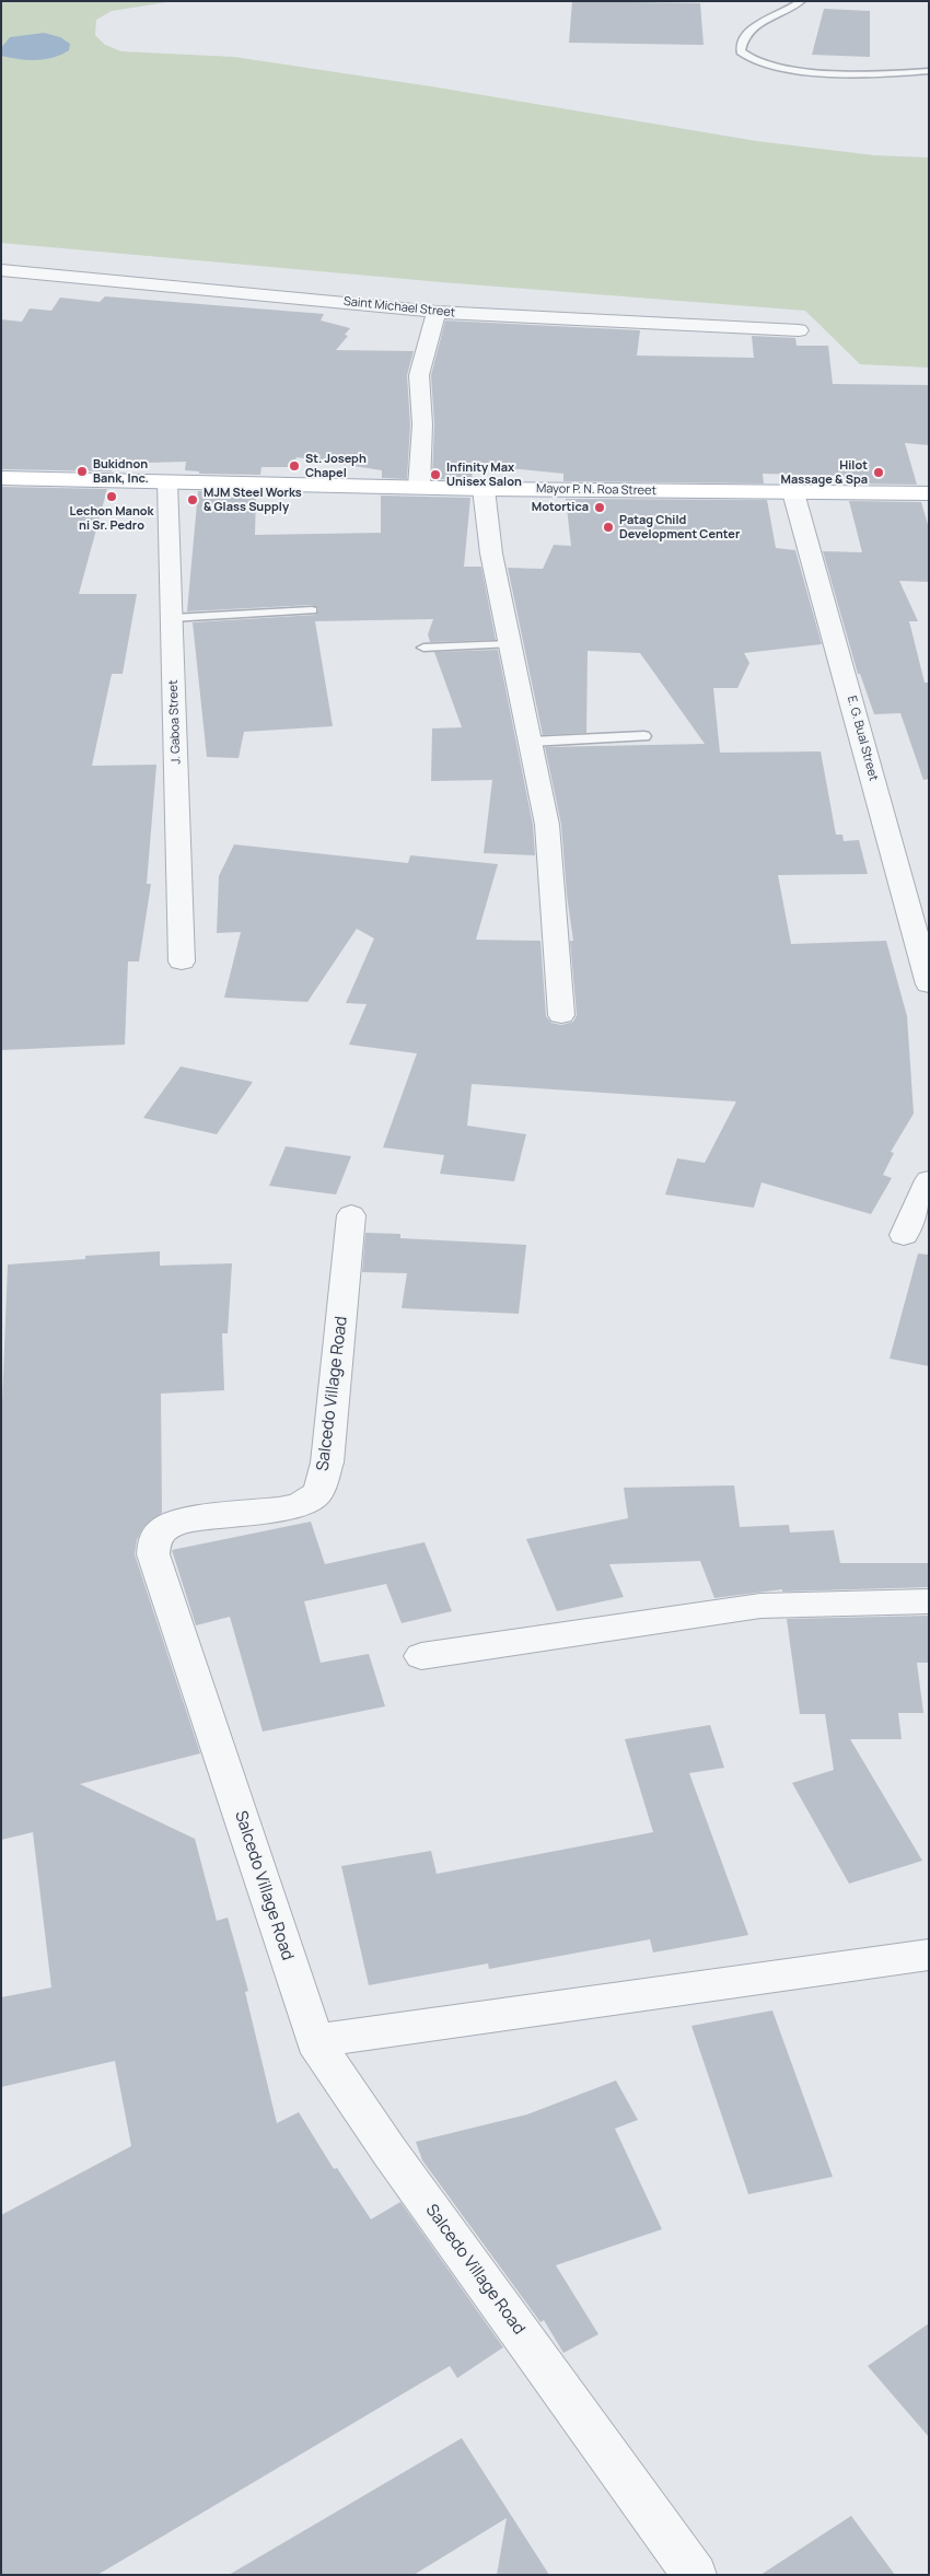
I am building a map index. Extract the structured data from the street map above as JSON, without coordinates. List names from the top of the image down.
{
  "streets": {
    "main road": ["Mayor P. N. Roa Street"],
    "street": [
      "Saint Michael Street",
      "J. Gaboa Street",
      "E. G. Bual Street",
      "Salcedo Village Road"
    ]
  },
  "crossings": [
    ["Mayor P. N. Roa Street", "J. Gaboa Street"],
    ["Mayor P. N. Roa Street", "E. G. Bual Street"]
  ],
  "places": [
    "St. Joseph Chapel",
    "Bukidnon Bank, Inc.",
    "Hilot Massage & Spa",
    "Infinity Max Unisex Salon",
    "Lechon Manok ni Sr. Pedro",
    "MJM Steel Works & Glass Supply",
    "Motortica",
    "Patag Child Development Center"
  ]
}
